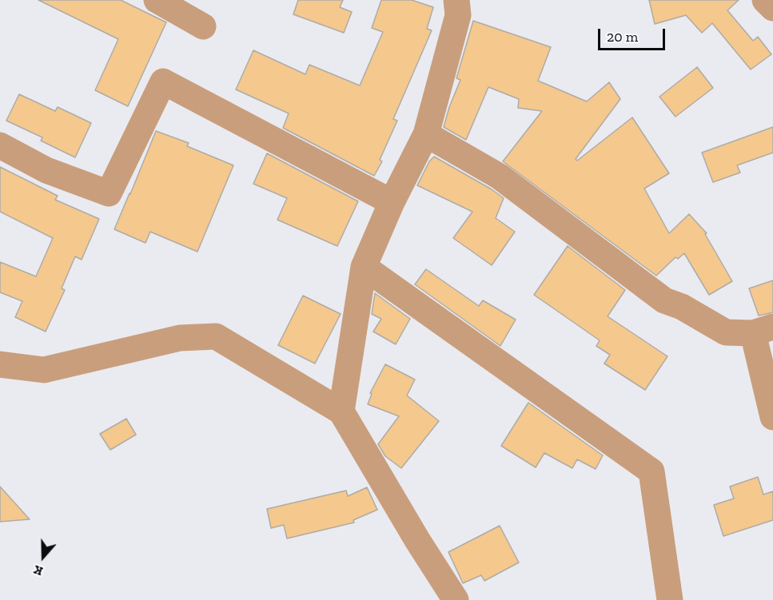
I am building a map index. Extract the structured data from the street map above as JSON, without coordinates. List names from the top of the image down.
{
  "scale_bar": "20 m",
  "north": "bottom"
}
